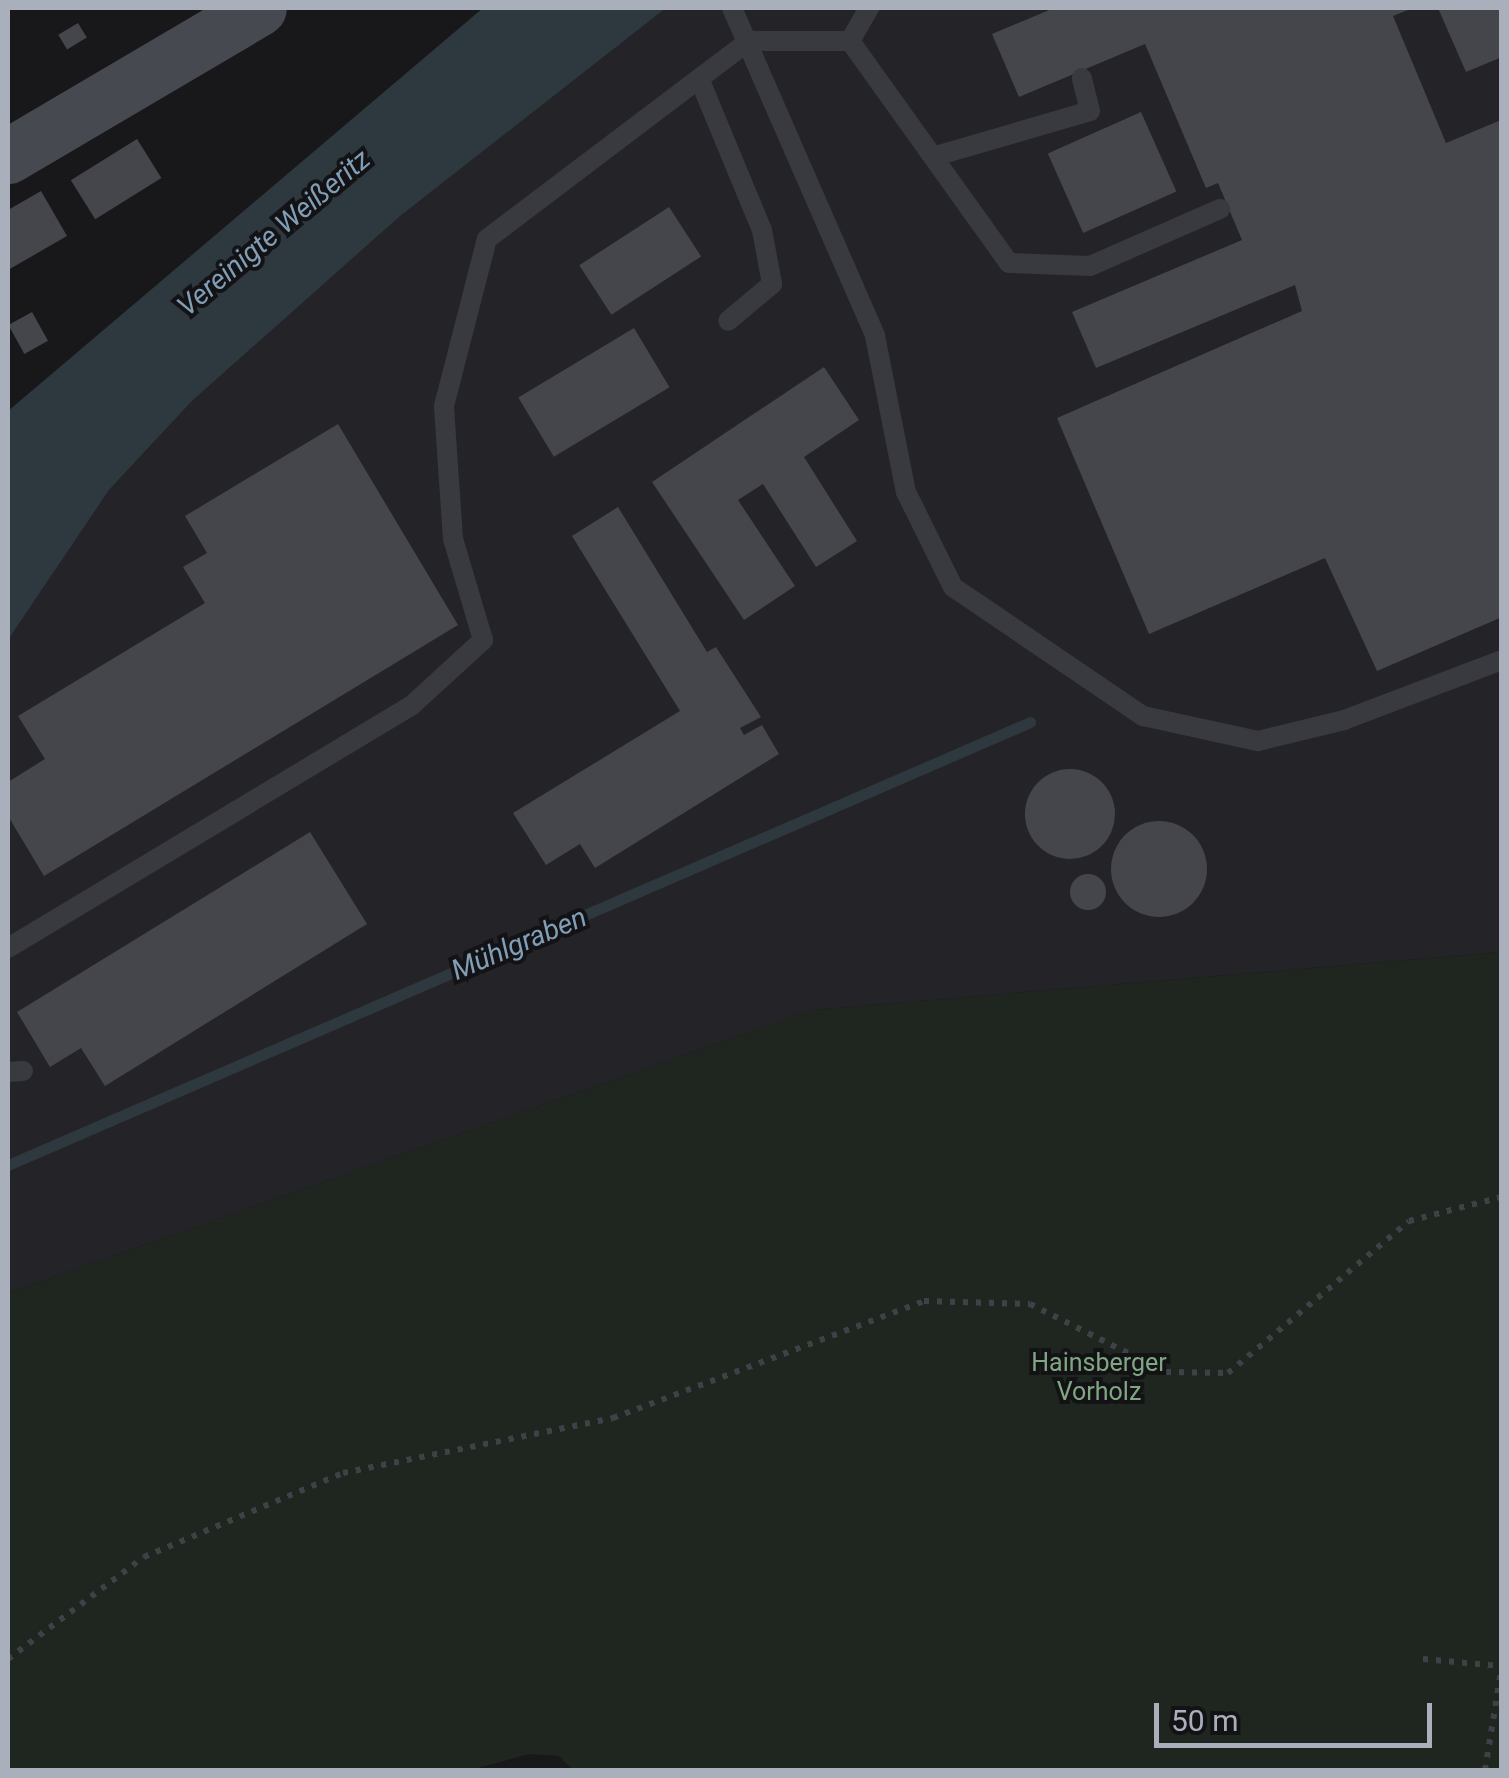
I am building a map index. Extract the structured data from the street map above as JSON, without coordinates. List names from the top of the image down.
{
  "water": ["Vereinigte Weißeritz", "Mühlgraben"],
  "parks": ["Hainsberger Vorholz"],
  "scale_bar": "50 m"
}
